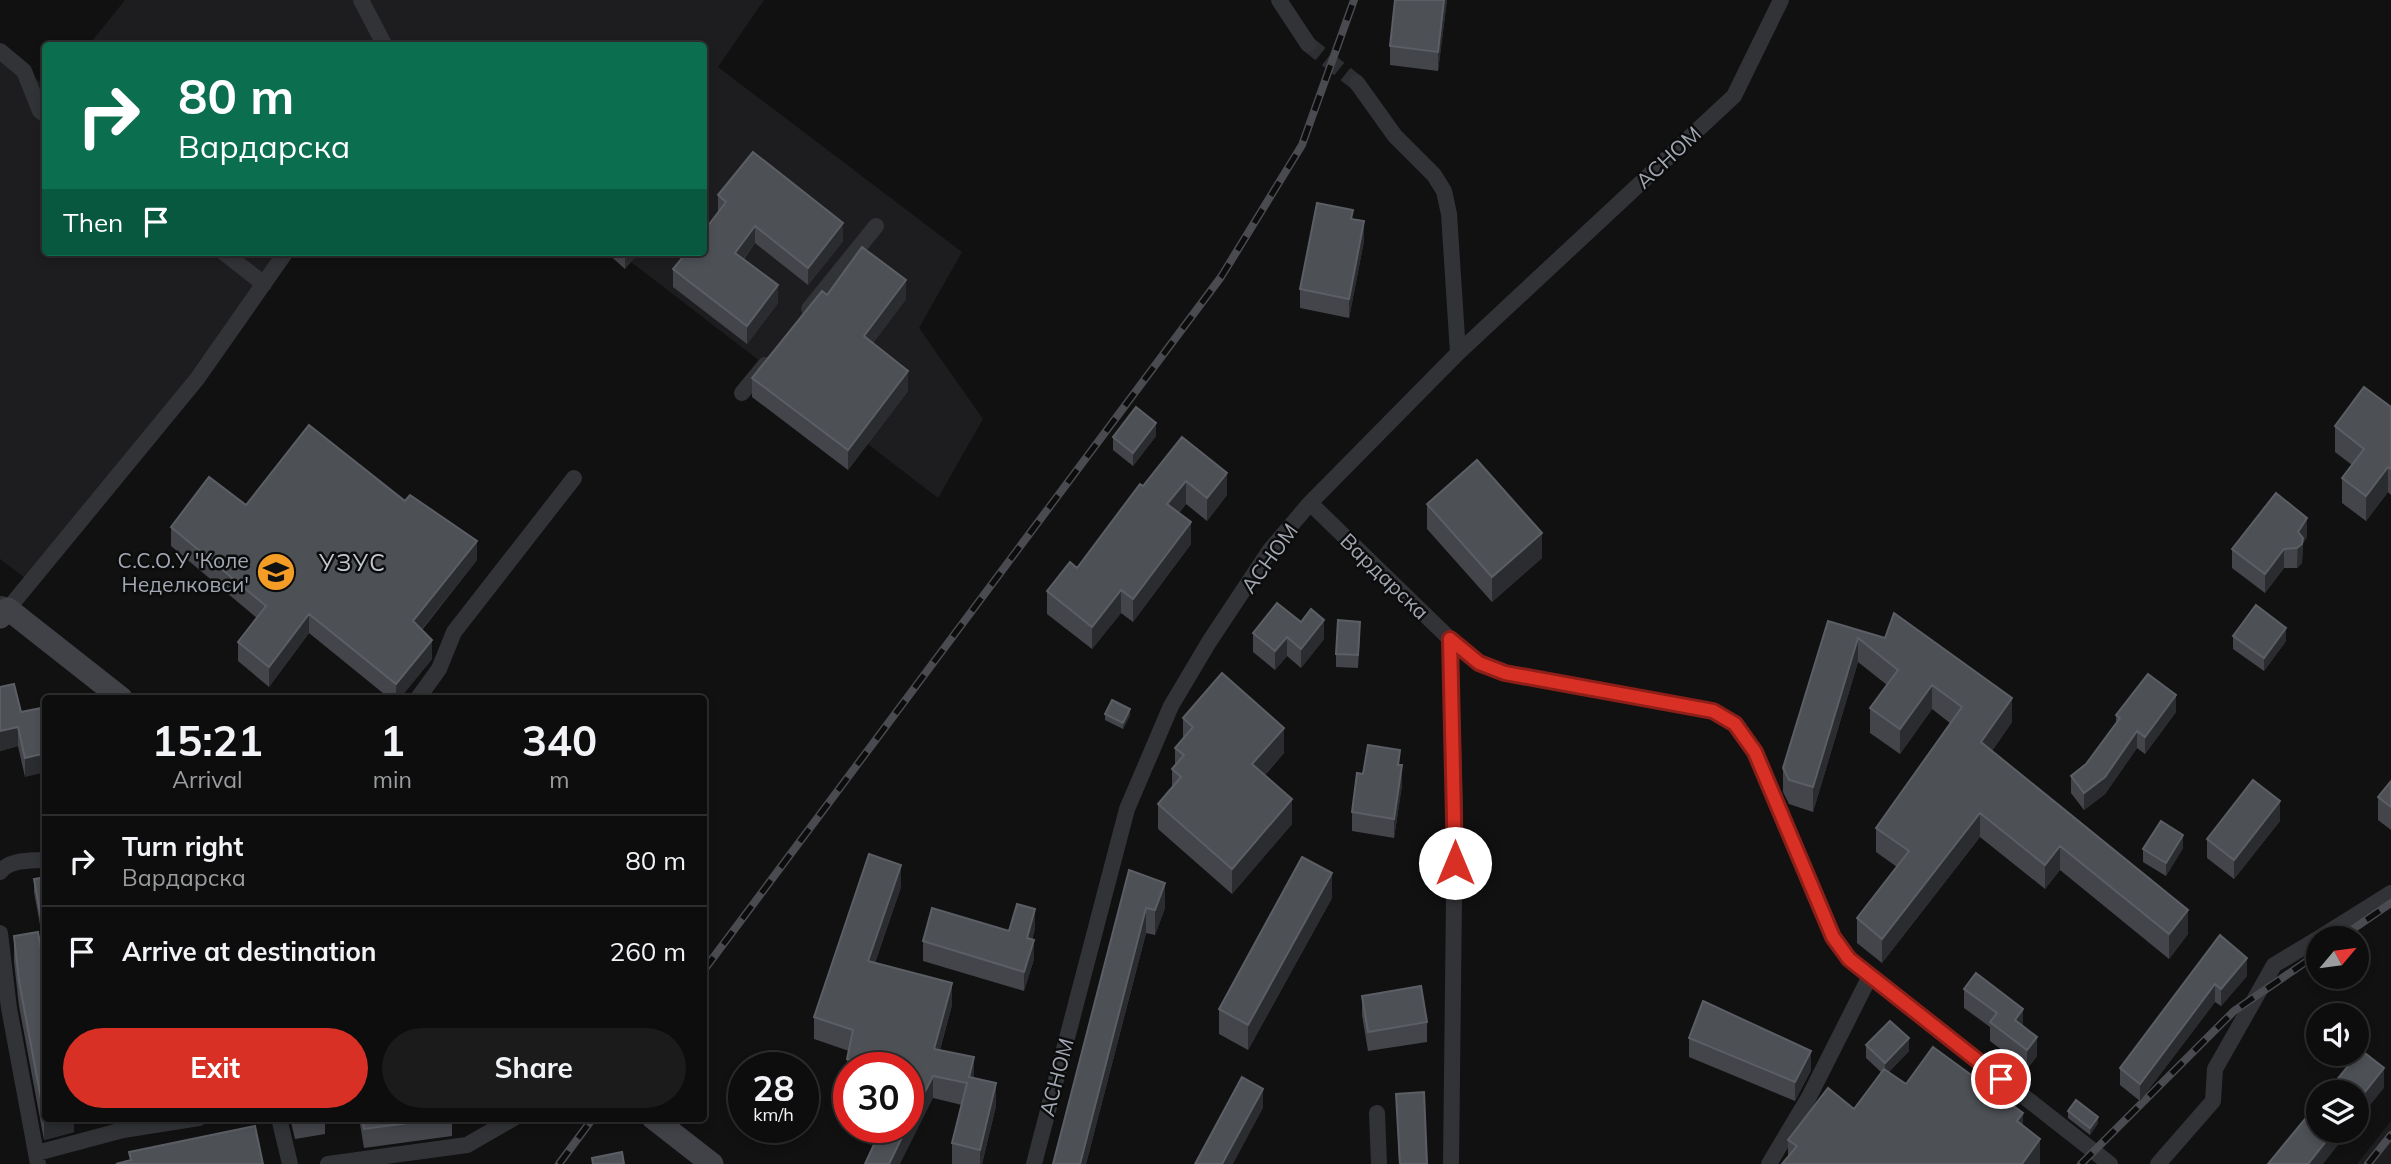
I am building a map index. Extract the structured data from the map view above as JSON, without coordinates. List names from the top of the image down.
{
  "streets": {
    "street": ["АСНОМ", "Вардарска"]
  },
  "crossings": [
    ["АСНОМ", "Вардарска"]
  ],
  "districts": ["УЗУС"],
  "places": {
    "school or university": ["С.С.О.У 'Коле Неделковси'"]
  },
  "north": "top right",
  "page": {
    "turn": ["80 m", "Вардарска"],
    "then": "Then",
    "eta": [
      "15:21",
      "Arrival",
      "1",
      "min",
      "340",
      "m"
    ],
    "list": [
      {
        "name": "Turn right",
        "note": "Вардарска",
        "value": "80 m"
      },
      {
        "name": "Arrive at destination",
        "value": "260 m"
      }
    ],
    "buttons": ["Exit", "Share"],
    "speed": "28 km/h",
    "limit": "30"
  }
}
